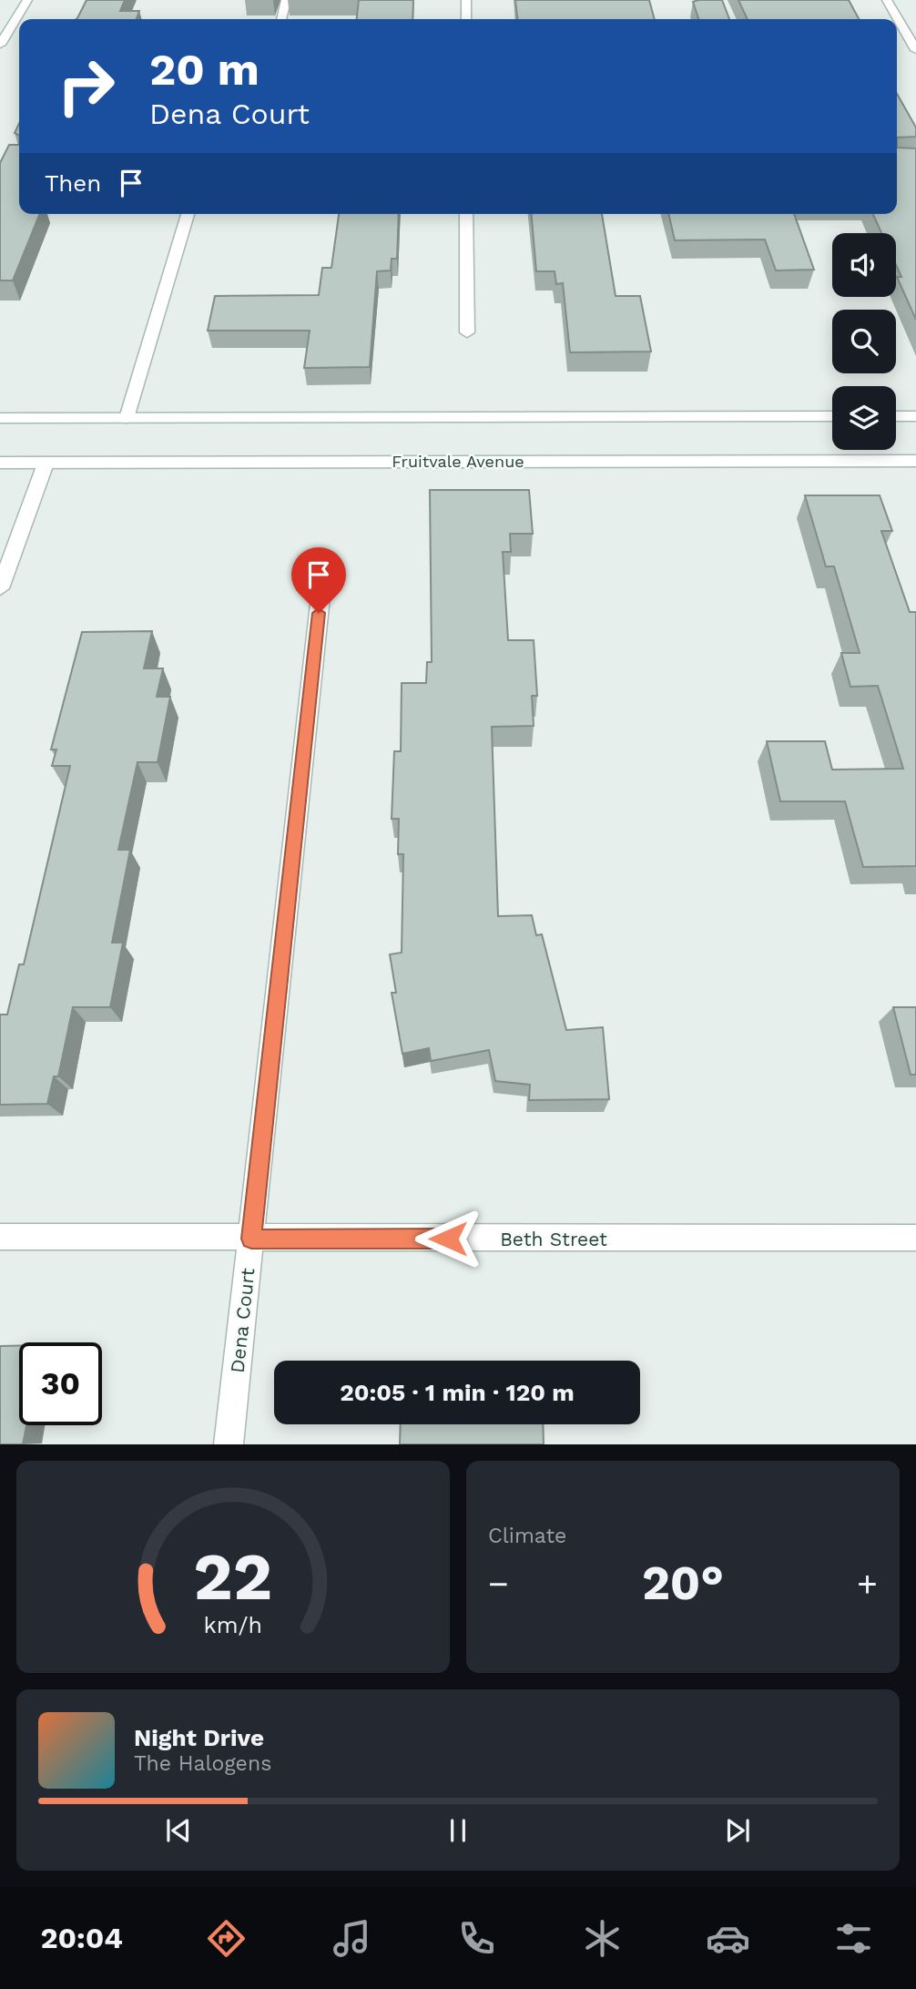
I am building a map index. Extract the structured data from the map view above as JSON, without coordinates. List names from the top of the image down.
{
  "streets": {
    "main road": ["Fruitvale Avenue", "Beth Street", "Dena Court"]
  },
  "crossings": [
    ["Beth Street", "Dena Court"]
  ],
  "page": {
    "turn": ["20 m", "Dena Court"],
    "then": "Then",
    "limit": "30",
    "trip": "20:05 · 1 min · 120 m",
    "tile": "Climate",
    "heat": ["−", "20°", "+"],
    "song": ["Night Drive", "The Halogens"],
    "tabs": "20:04",
    "gauge": ["22", "km/h"]
  }
}
